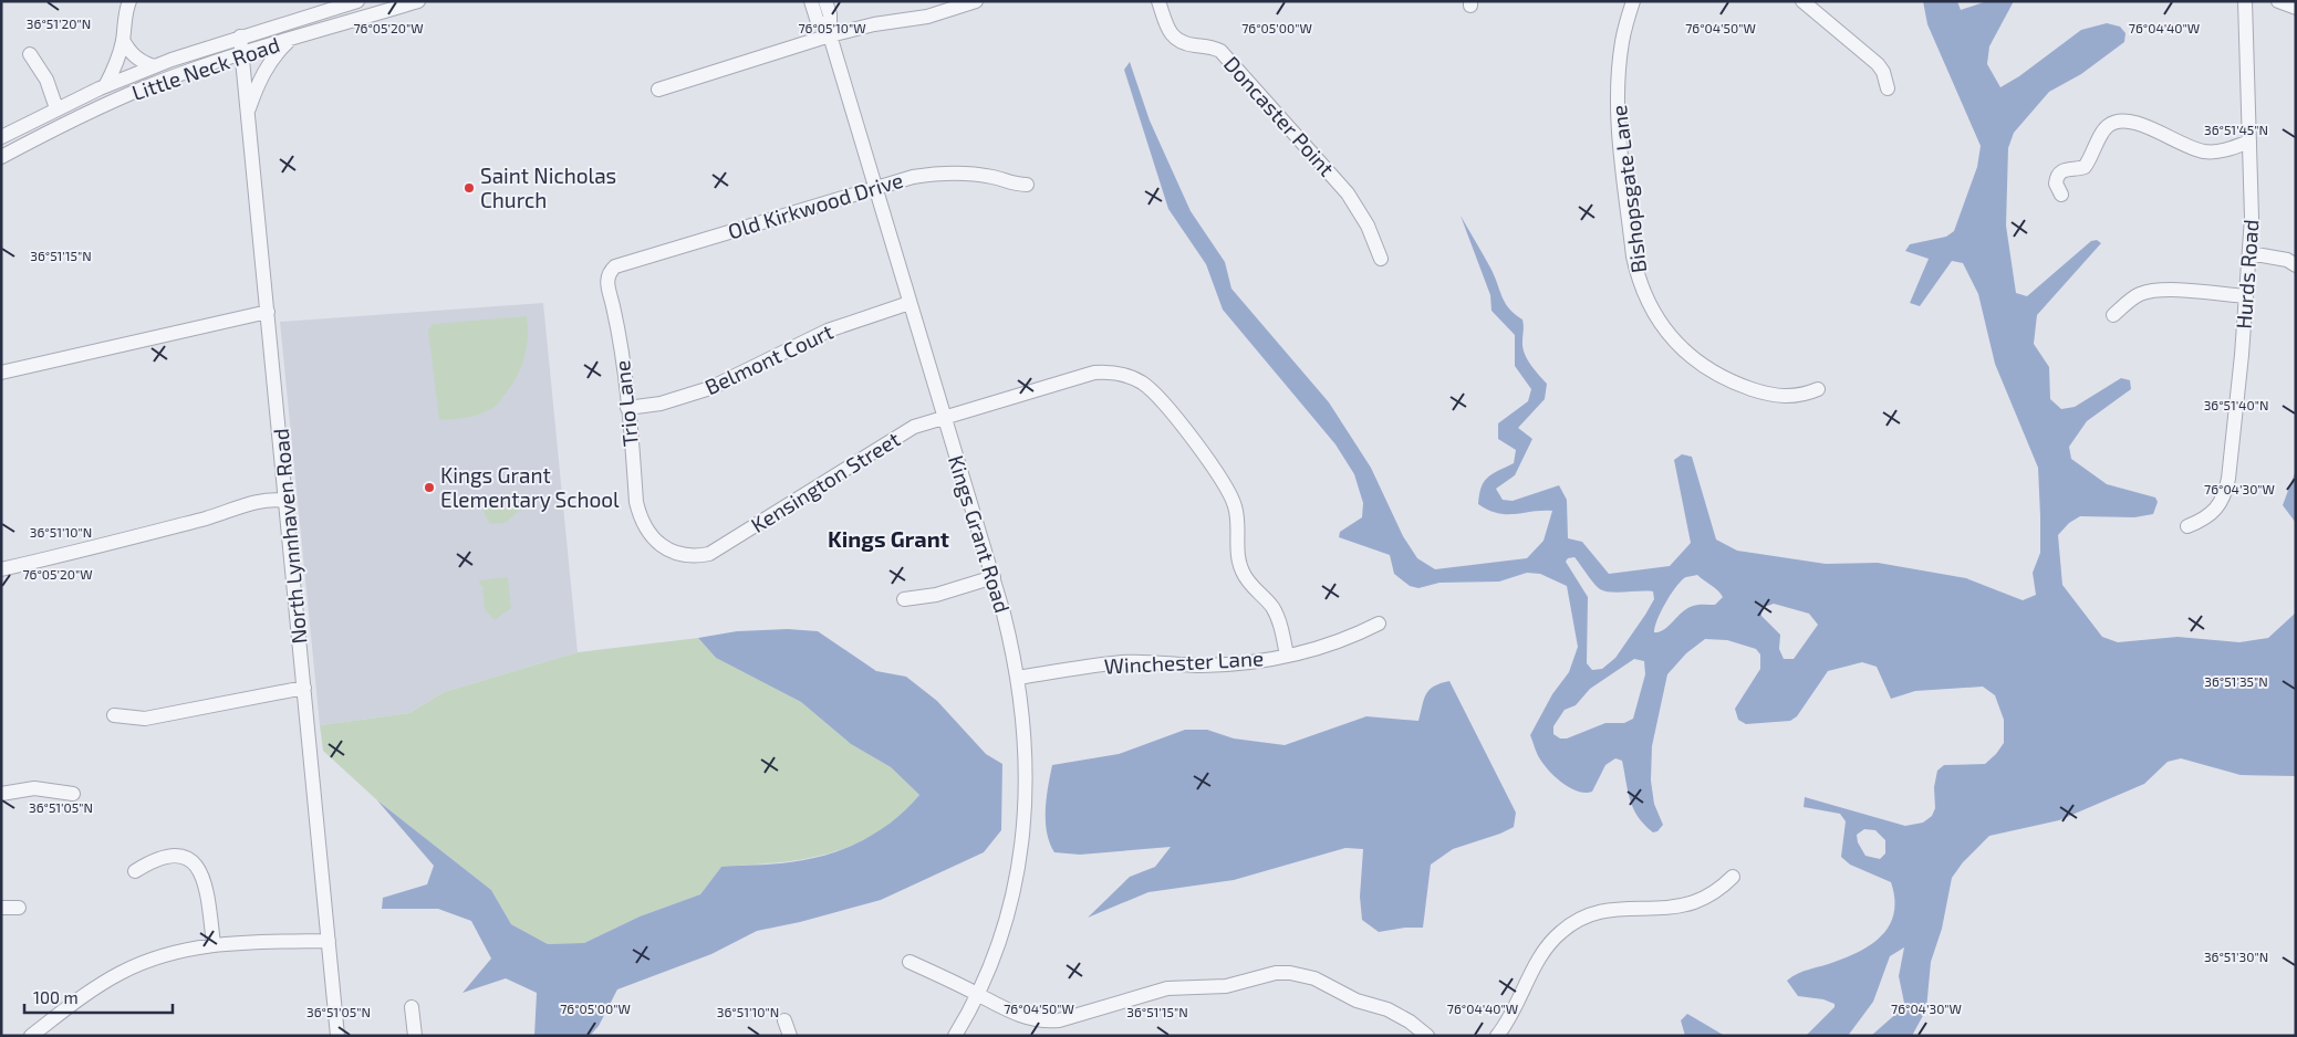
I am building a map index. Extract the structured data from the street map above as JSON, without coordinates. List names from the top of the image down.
{
  "streets": {
    "street": [
      "Little Neck Road",
      "Doncaster Point",
      "Bishopsgate Lane",
      "Old Kirkwood Drive",
      "Hurds Road",
      "Belmont Court",
      "Trio Lane",
      "Kensington Street",
      "Kings Grant Road",
      "North Lynnhaven Road",
      "Winchester Lane"
    ]
  },
  "crossings": [
    ["Little Neck Road", "North Lynnhaven Road"],
    ["Old Kirkwood Drive", "Trio Lane"],
    ["Old Kirkwood Drive", "Kings Grant Road"],
    ["Belmont Court", "Trio Lane"],
    ["Belmont Court", "Kings Grant Road"],
    ["Trio Lane", "Kensington Street"],
    ["Kensington Street", "Kings Grant Road"],
    ["Kensington Street", "Winchester Lane"],
    ["Kings Grant Road", "Winchester Lane"]
  ],
  "districts": ["Kings Grant"],
  "places": ["Saint Nicholas Church", "Kings Grant Elementary School"],
  "scale_bar": "100 m",
  "coordinates": [
    "36°51'20\"N",
    "76°05'20\"W",
    "76°05'10\"W",
    "76°05'00\"W",
    "76°04'50\"W",
    "76°04'40\"W",
    "36°51'45\"N",
    "36°51'15\"N",
    "36°51'40\"N",
    "76°04'30\"W",
    "36°51'10\"N",
    "36°51'35\"N",
    "36°51'05\"N",
    "36°51'30\"N"
  ]
}
